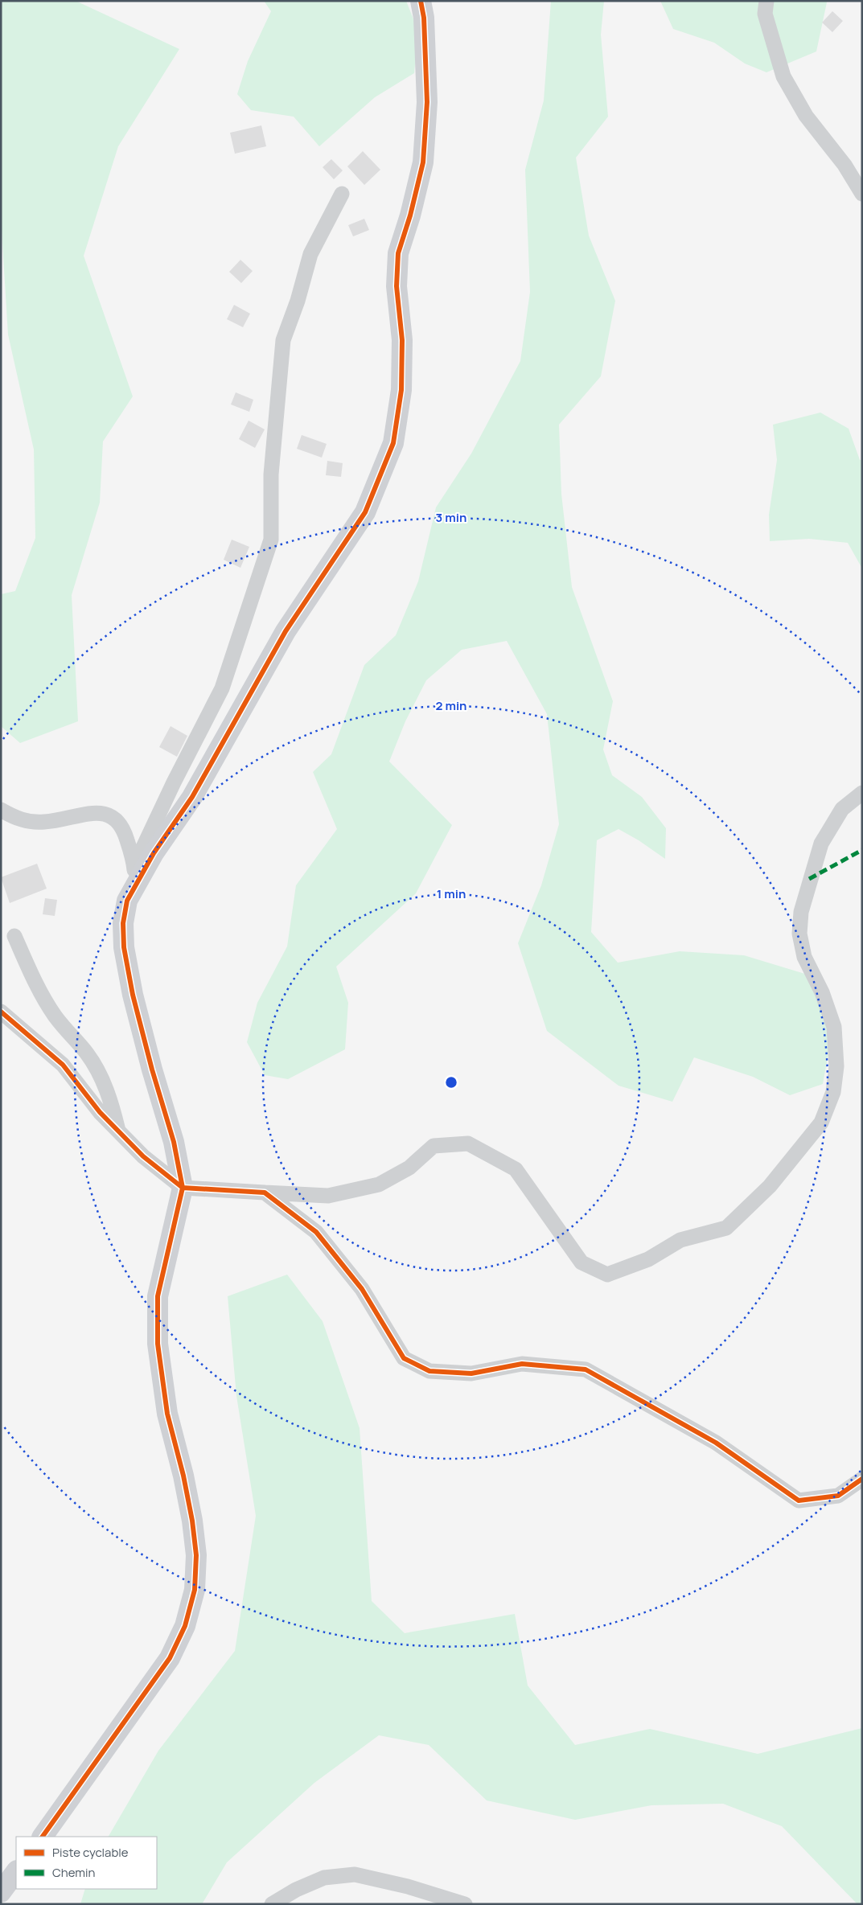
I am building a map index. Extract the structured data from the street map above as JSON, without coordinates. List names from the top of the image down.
{
  "legend": ["Piste cyclable", "Chemin"],
  "rings": ["3 min", "2 min", "1 min"]
}
